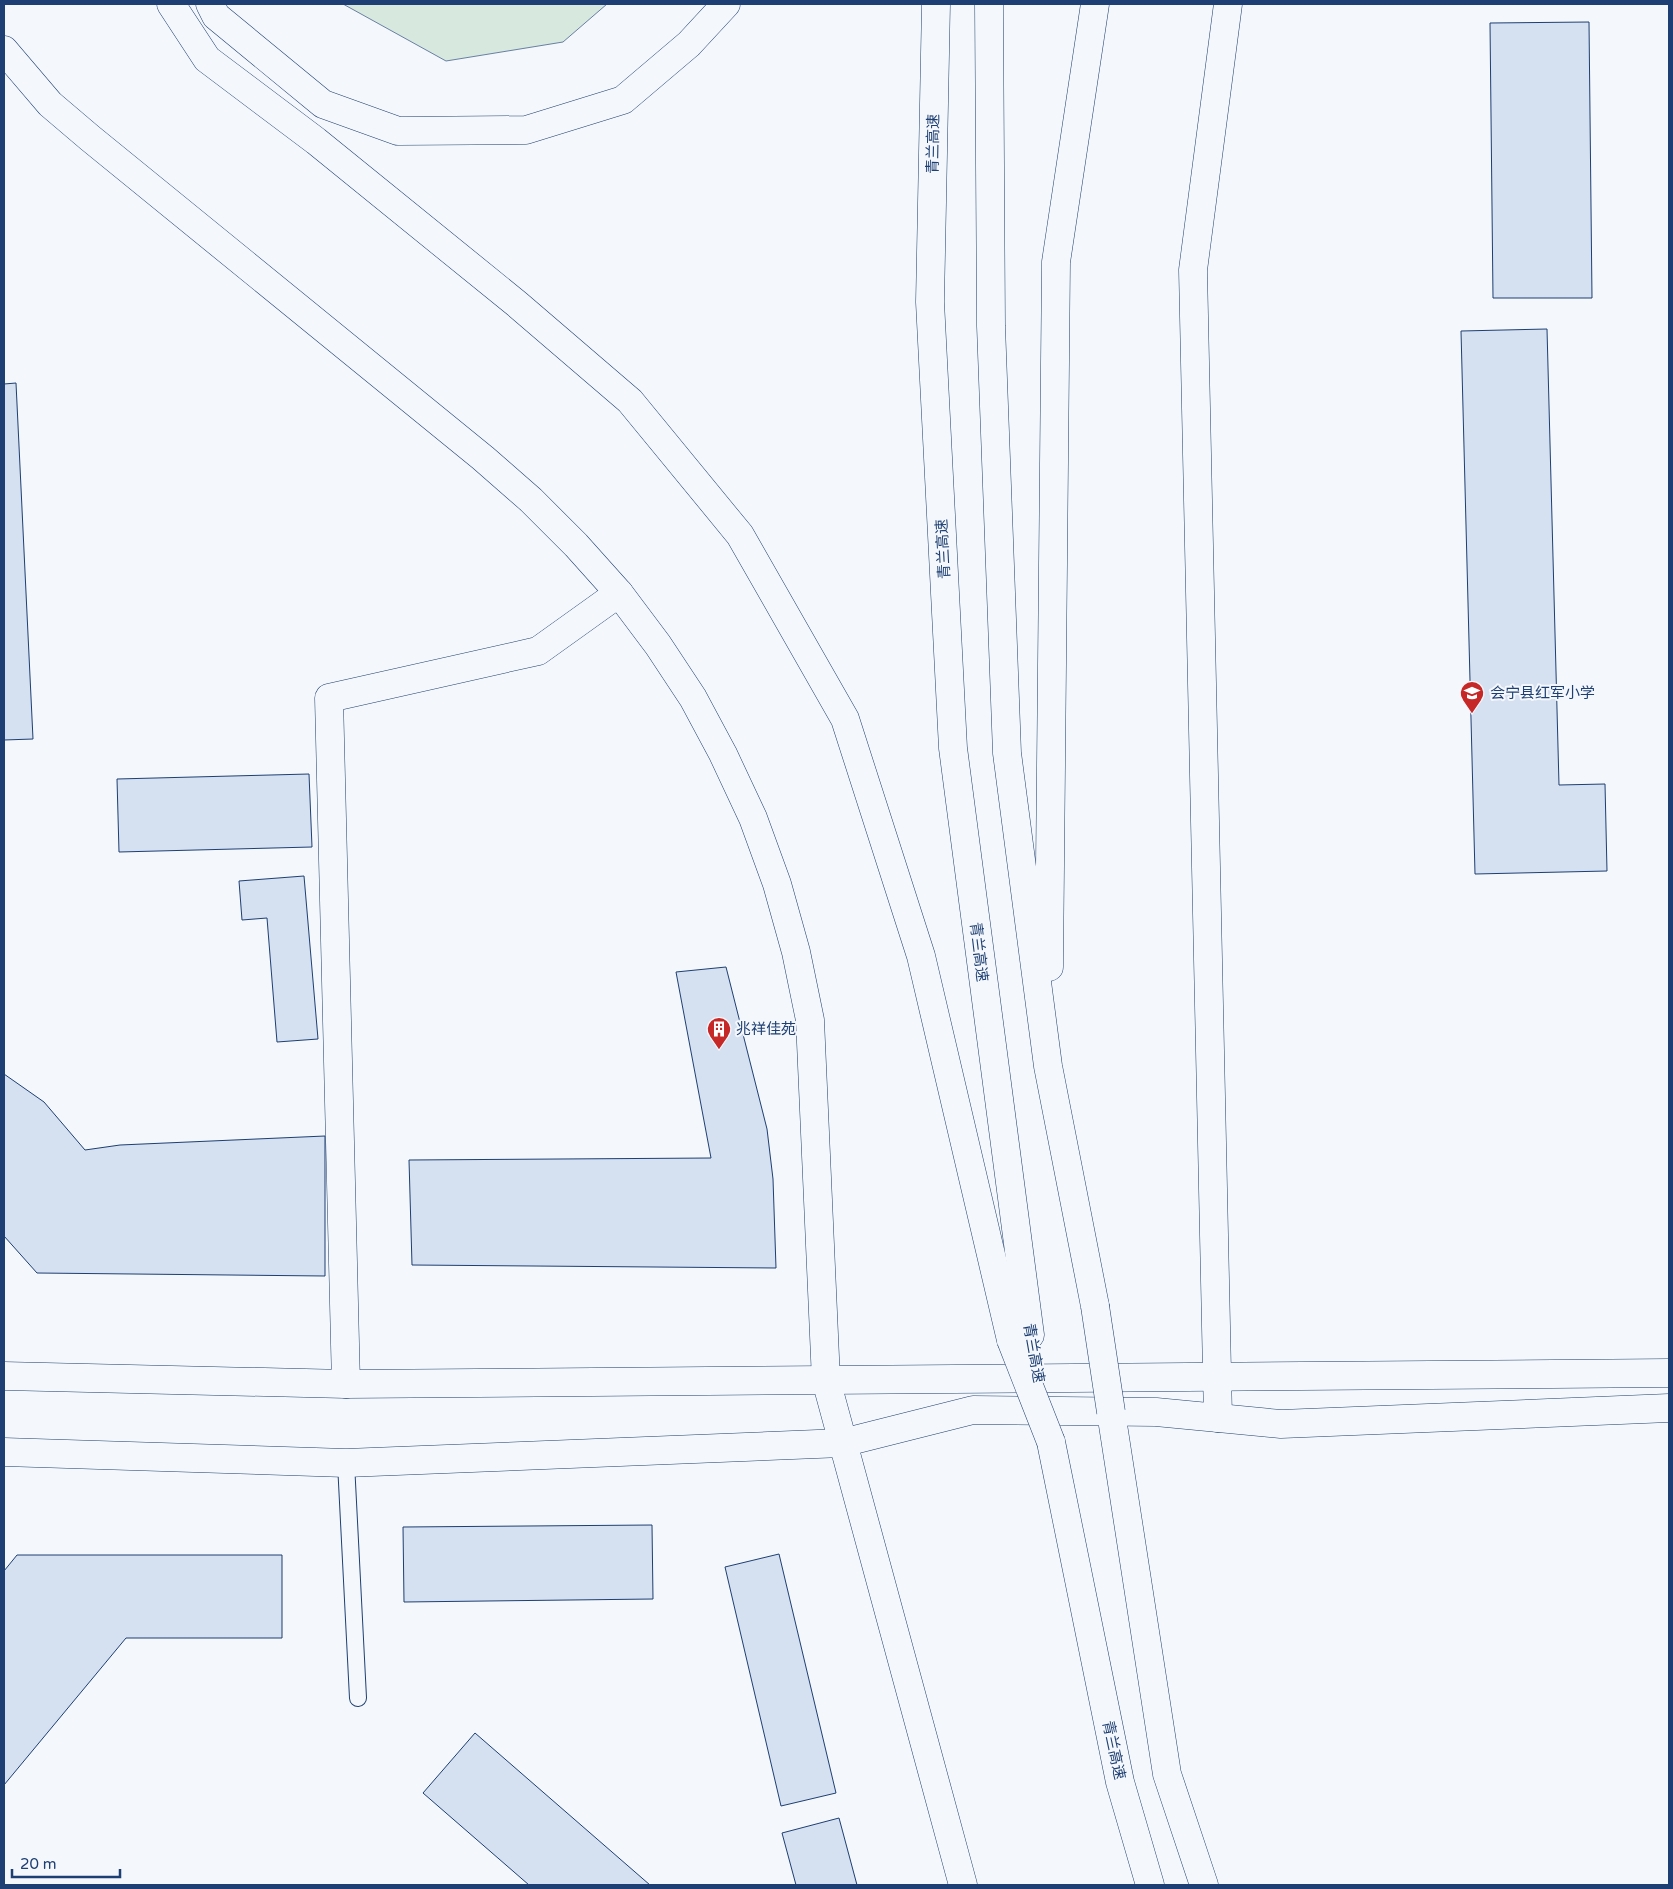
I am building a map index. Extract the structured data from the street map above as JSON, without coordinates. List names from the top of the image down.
{
  "streets": {
    "main road": ["青兰高速"]
  },
  "places": {
    "school or university": ["会宁县红军小学"],
    "building": ["兆祥佳苑"]
  },
  "scale_bar": "20 m"
}
